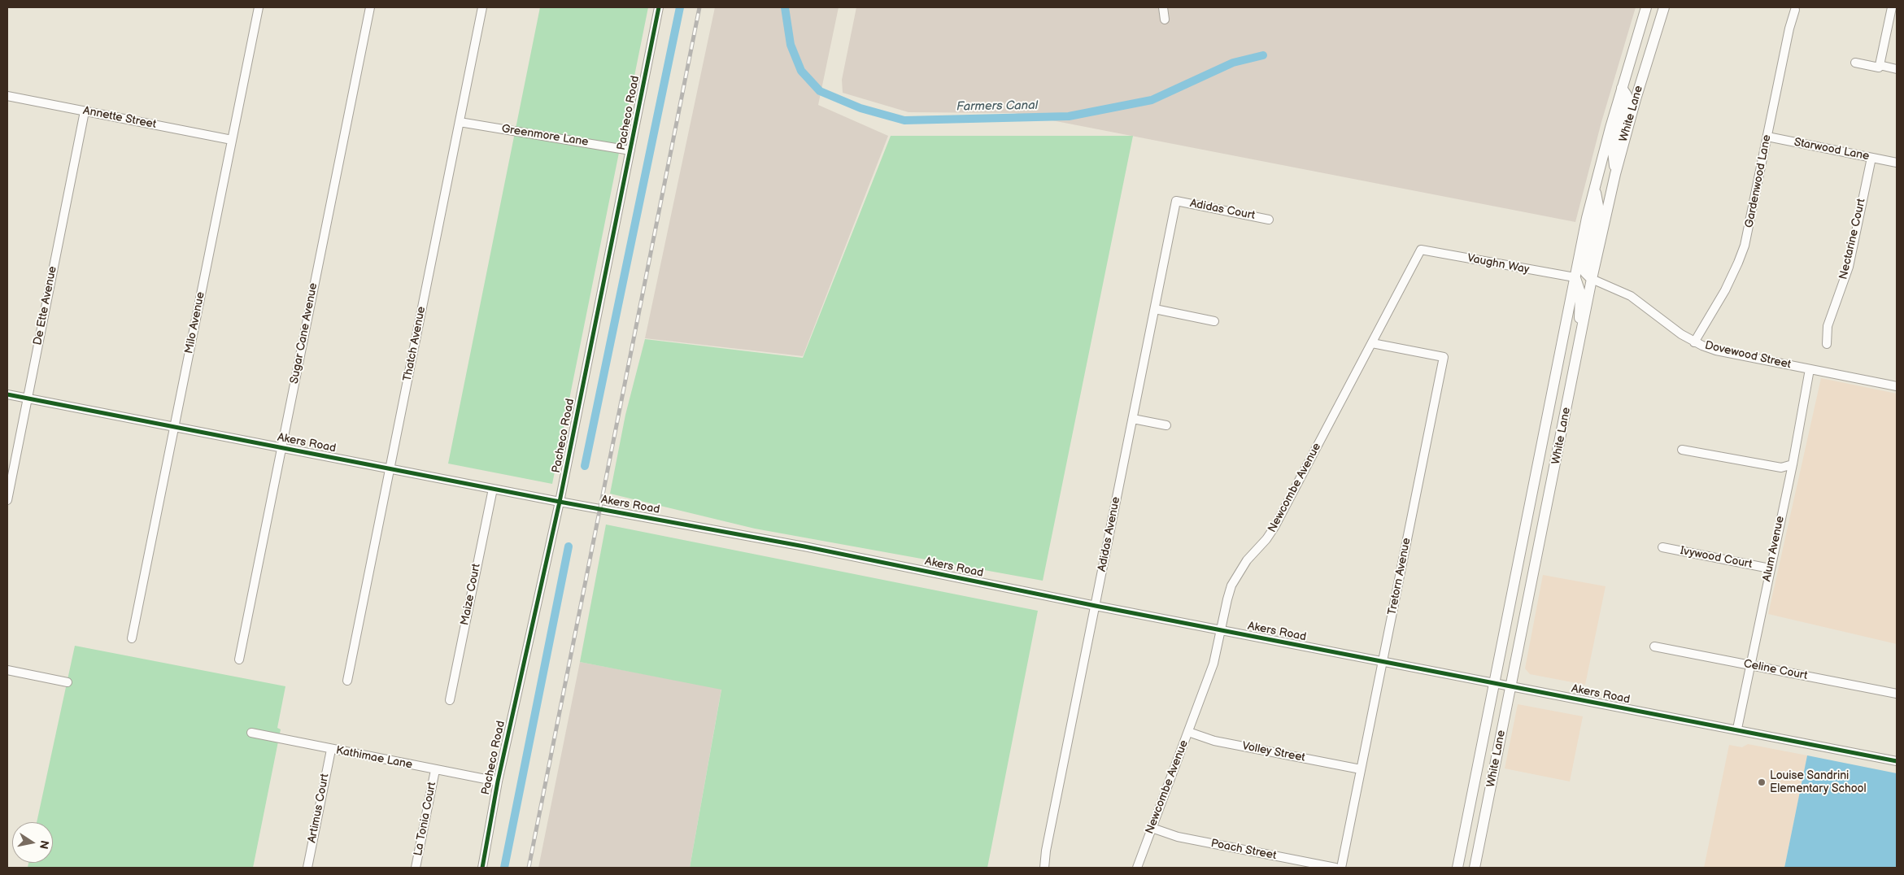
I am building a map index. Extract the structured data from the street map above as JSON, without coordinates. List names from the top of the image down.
{
  "streets": {
    "main road": ["White Lane"],
    "street": [
      "Pacheco Road",
      "Annette Street",
      "Greenmore Lane",
      "Starwood Lane",
      "Gardenwood Lane",
      "Adidas Court",
      "Nectarine Court",
      "Vaughn Way",
      "De Ette Avenue",
      "Milo Avenue",
      "Sugar Cane Avenue",
      "Thatch Avenue",
      "Dovewood Street",
      "Akers Road",
      "Newcombe Avenue",
      "Adidas Avenue",
      "Alum Avenue",
      "Ivywood Court",
      "Tretorn Avenue",
      "Maize Court",
      "Celine Court",
      "Volley Street",
      "Kathimae Lane",
      "Artimus Court",
      "La Tonia Court",
      "Poach Street"
    ]
  },
  "crossings": [
    ["Pacheco Road", "Greenmore Lane"],
    ["Pacheco Road", "Akers Road"],
    ["Pacheco Road", "Kathimae Lane"],
    ["White Lane", "Vaughn Way"],
    ["White Lane", "Dovewood Street"],
    ["White Lane", "Akers Road"],
    ["Annette Street", "De Ette Avenue"],
    ["Annette Street", "Milo Avenue"],
    ["Greenmore Lane", "Thatch Avenue"],
    ["Starwood Lane", "Gardenwood Lane"],
    ["Starwood Lane", "Nectarine Court"],
    ["Gardenwood Lane", "Dovewood Street"],
    ["Adidas Court", "Adidas Avenue"],
    ["Vaughn Way", "Newcombe Avenue"],
    ["De Ette Avenue", "Akers Road"],
    ["Milo Avenue", "Akers Road"],
    ["Sugar Cane Avenue", "Akers Road"],
    ["Thatch Avenue", "Akers Road"],
    ["Dovewood Street", "Alum Avenue"],
    ["Akers Road", "Newcombe Avenue"],
    ["Akers Road", "Adidas Avenue"],
    ["Akers Road", "Alum Avenue"],
    ["Akers Road", "Tretorn Avenue"],
    ["Akers Road", "Maize Court"],
    ["Newcombe Avenue", "Tretorn Avenue"],
    ["Newcombe Avenue", "Volley Street"],
    ["Newcombe Avenue", "Poach Street"],
    ["Alum Avenue", "Ivywood Court"],
    ["Alum Avenue", "Celine Court"],
    ["Tretorn Avenue", "Volley Street"],
    ["Kathimae Lane", "Artimus Court"],
    ["Kathimae Lane", "La Tonia Court"]
  ],
  "water": ["Farmers Canal"],
  "places": ["Louise Sandrini Elementary School"],
  "north": "right"
}
